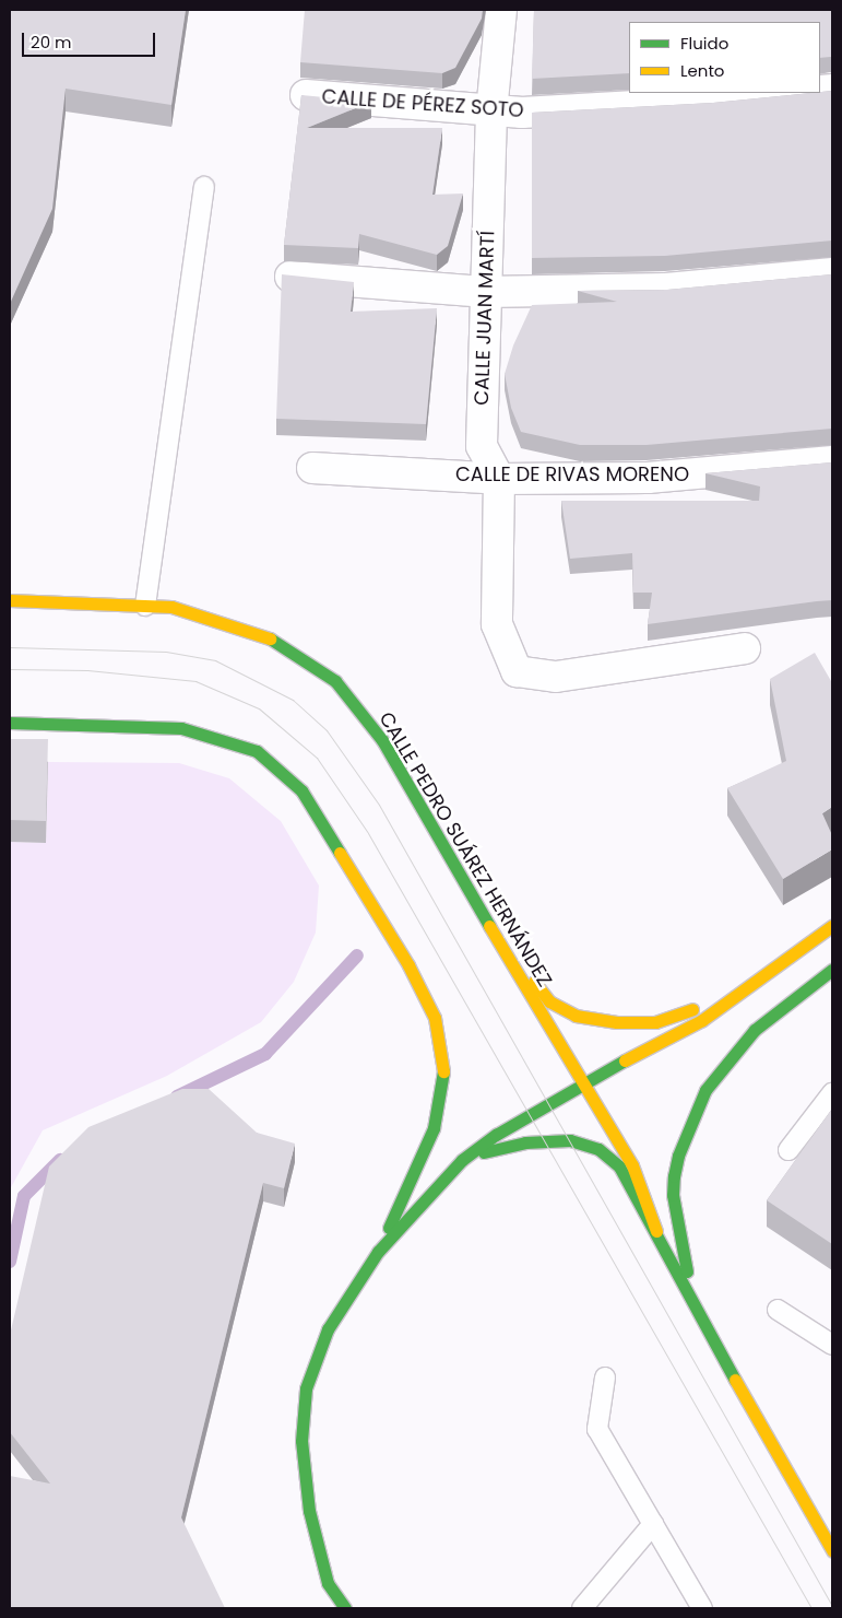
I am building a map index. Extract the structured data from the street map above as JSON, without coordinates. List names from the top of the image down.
{
  "streets": {
    "main road": ["CALLE PEDRO SUÁREZ HERNÁNDEZ"],
    "street": ["CALLE DE PÉREZ SOTO", "CALLE JUAN MARTÍ", "CALLE DE RIVAS MORENO"]
  },
  "crossings": [
    ["CALLE DE PÉREZ SOTO", "CALLE JUAN MARTÍ"],
    ["CALLE JUAN MARTÍ", "CALLE DE RIVAS MORENO"]
  ],
  "legend": ["Fluido", "Lento"],
  "scale_bar": "20 m"
}
